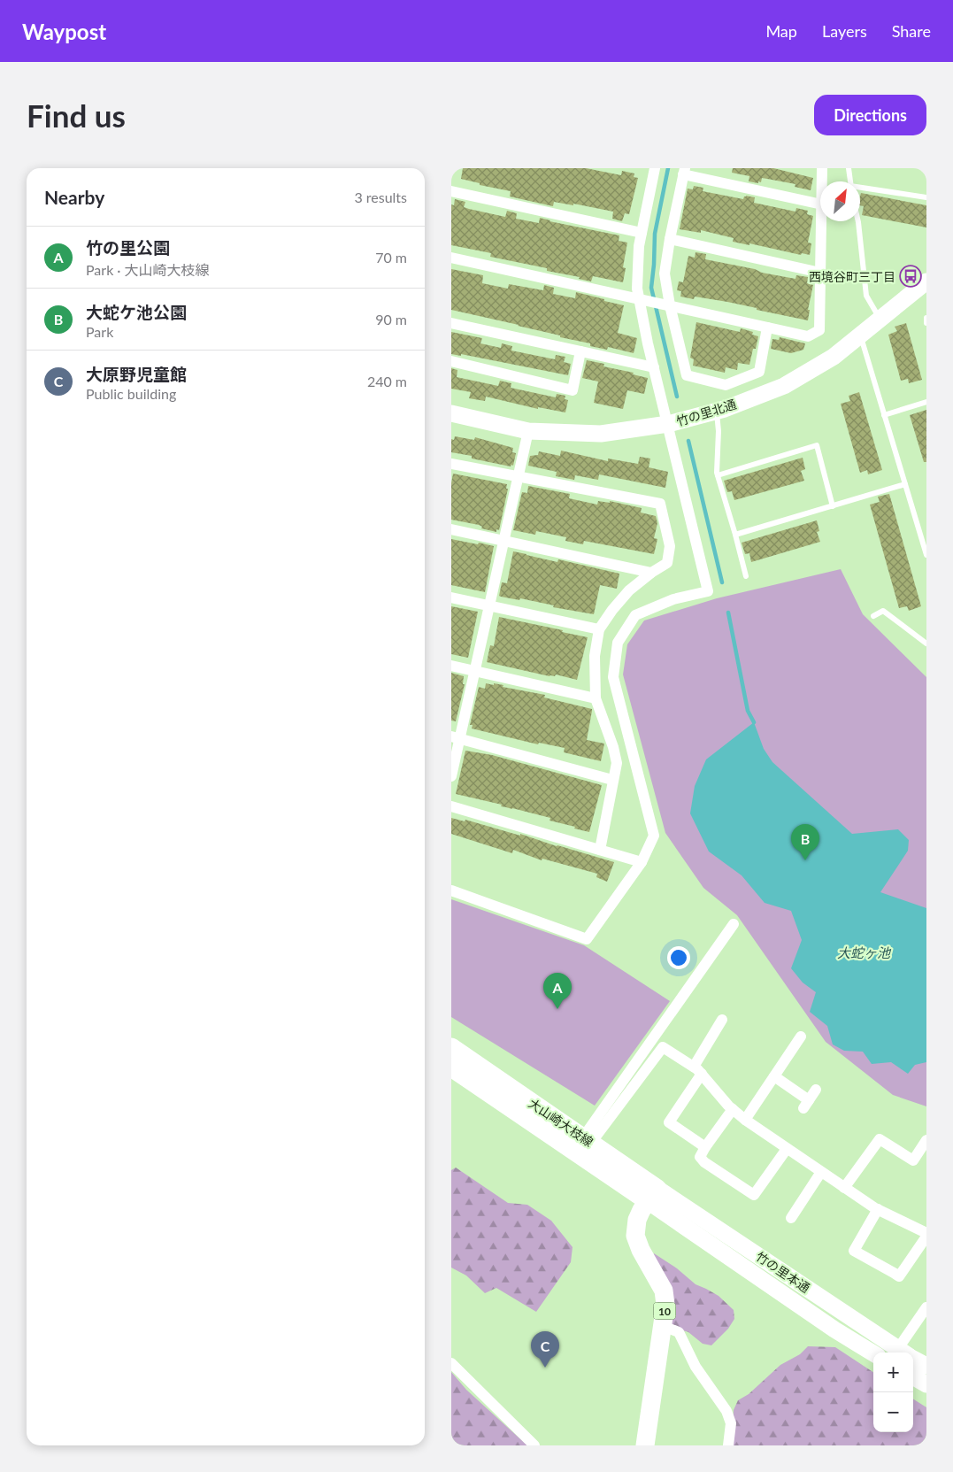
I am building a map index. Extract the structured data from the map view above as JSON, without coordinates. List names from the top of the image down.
{
  "streets": {
    "main road": ["大山崎大枝線", "10"],
    "street": ["竹の里北通", "竹の里本通"]
  },
  "crossings": [
    ["大山崎大枝線", "竹の里本通"],
    ["大山崎大枝線", "10"],
    ["竹の里本通", "10"]
  ],
  "water": ["大蛇ヶ池"],
  "places": {
    "bus stop": ["西境谷町三丁目"]
  },
  "north": "top right",
  "page": {
    "header": "Waypost",
    "nav": ["Map", "Layers", "Share"],
    "buttons": "Directions",
    "title": "Find us",
    "heading": ["Nearby", "3 results"],
    "list": [
      {
        "mark": "A",
        "name": "竹の里公園",
        "note": "Park · 大山崎大枝線",
        "value": "70 m"
      },
      {
        "mark": "B",
        "name": "大蛇ケ池公園",
        "note": "Park",
        "value": "90 m"
      },
      {
        "mark": "C",
        "name": "大原野児童館",
        "note": "Public building",
        "value": "240 m"
      }
    ],
    "pins": ["B", "A", "C"],
    "map_buttons": ["+", "−"]
  }
}
